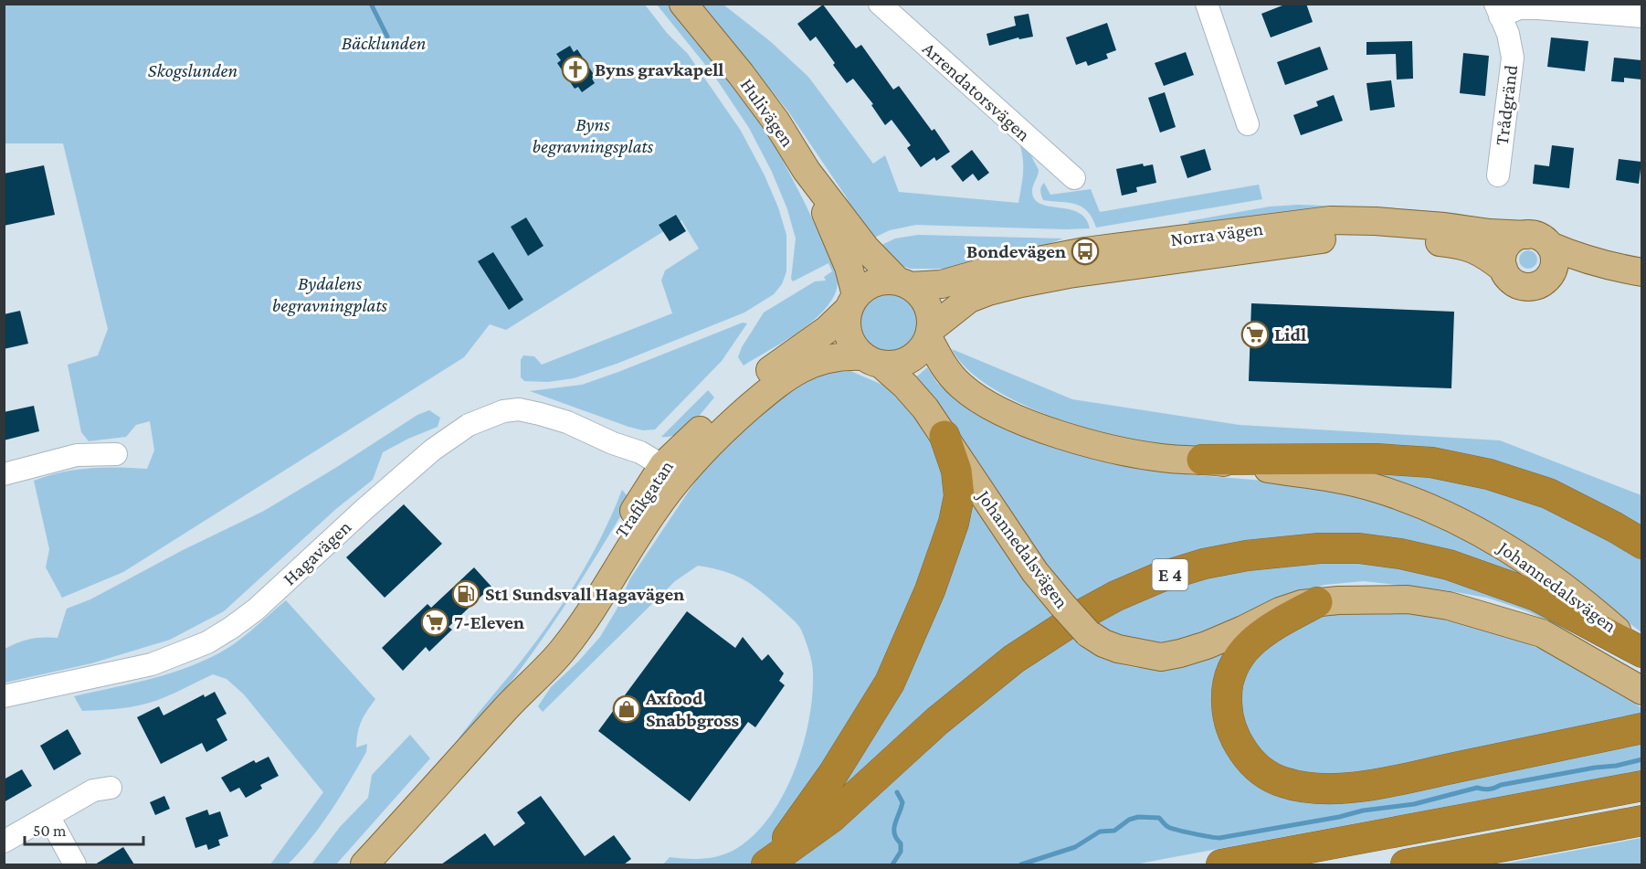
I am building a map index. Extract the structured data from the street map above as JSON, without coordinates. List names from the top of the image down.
{
  "streets": {
    "highway": ["E 4"],
    "main road": [
      "Hulivägen",
      "Norra vägen",
      "Trafikgatan",
      "Johannedalsvägen"
    ],
    "street": ["Arrendatorsvägen", "Trådgränd", "Hagavägen"]
  },
  "crossings": [
    ["Hulivägen", "Norra vägen"],
    ["Hulivägen", "Trafikgatan"],
    ["Hulivägen", "Johannedalsvägen"],
    ["Norra vägen", "Trafikgatan"],
    ["Norra vägen", "Johannedalsvägen"],
    ["Trafikgatan", "Johannedalsvägen"],
    ["Trafikgatan", "Hagavägen"],
    ["Johannedalsvägen", "E 4"]
  ],
  "parks": [
    "Bäcklunden",
    "Skogslunden",
    "Byns begravningsplats",
    "Bydalens begravningplats"
  ],
  "places": {
    "church": ["Byns gravkapell"],
    "bus stop": ["Bondevägen"],
    "supermarket": ["Lidl", "7-Eleven"],
    "fuel station": ["St1 Sundsvall Hagavägen"],
    "shop": ["Axfood Snabbgross"]
  },
  "scale_bar": "50 m"
}
